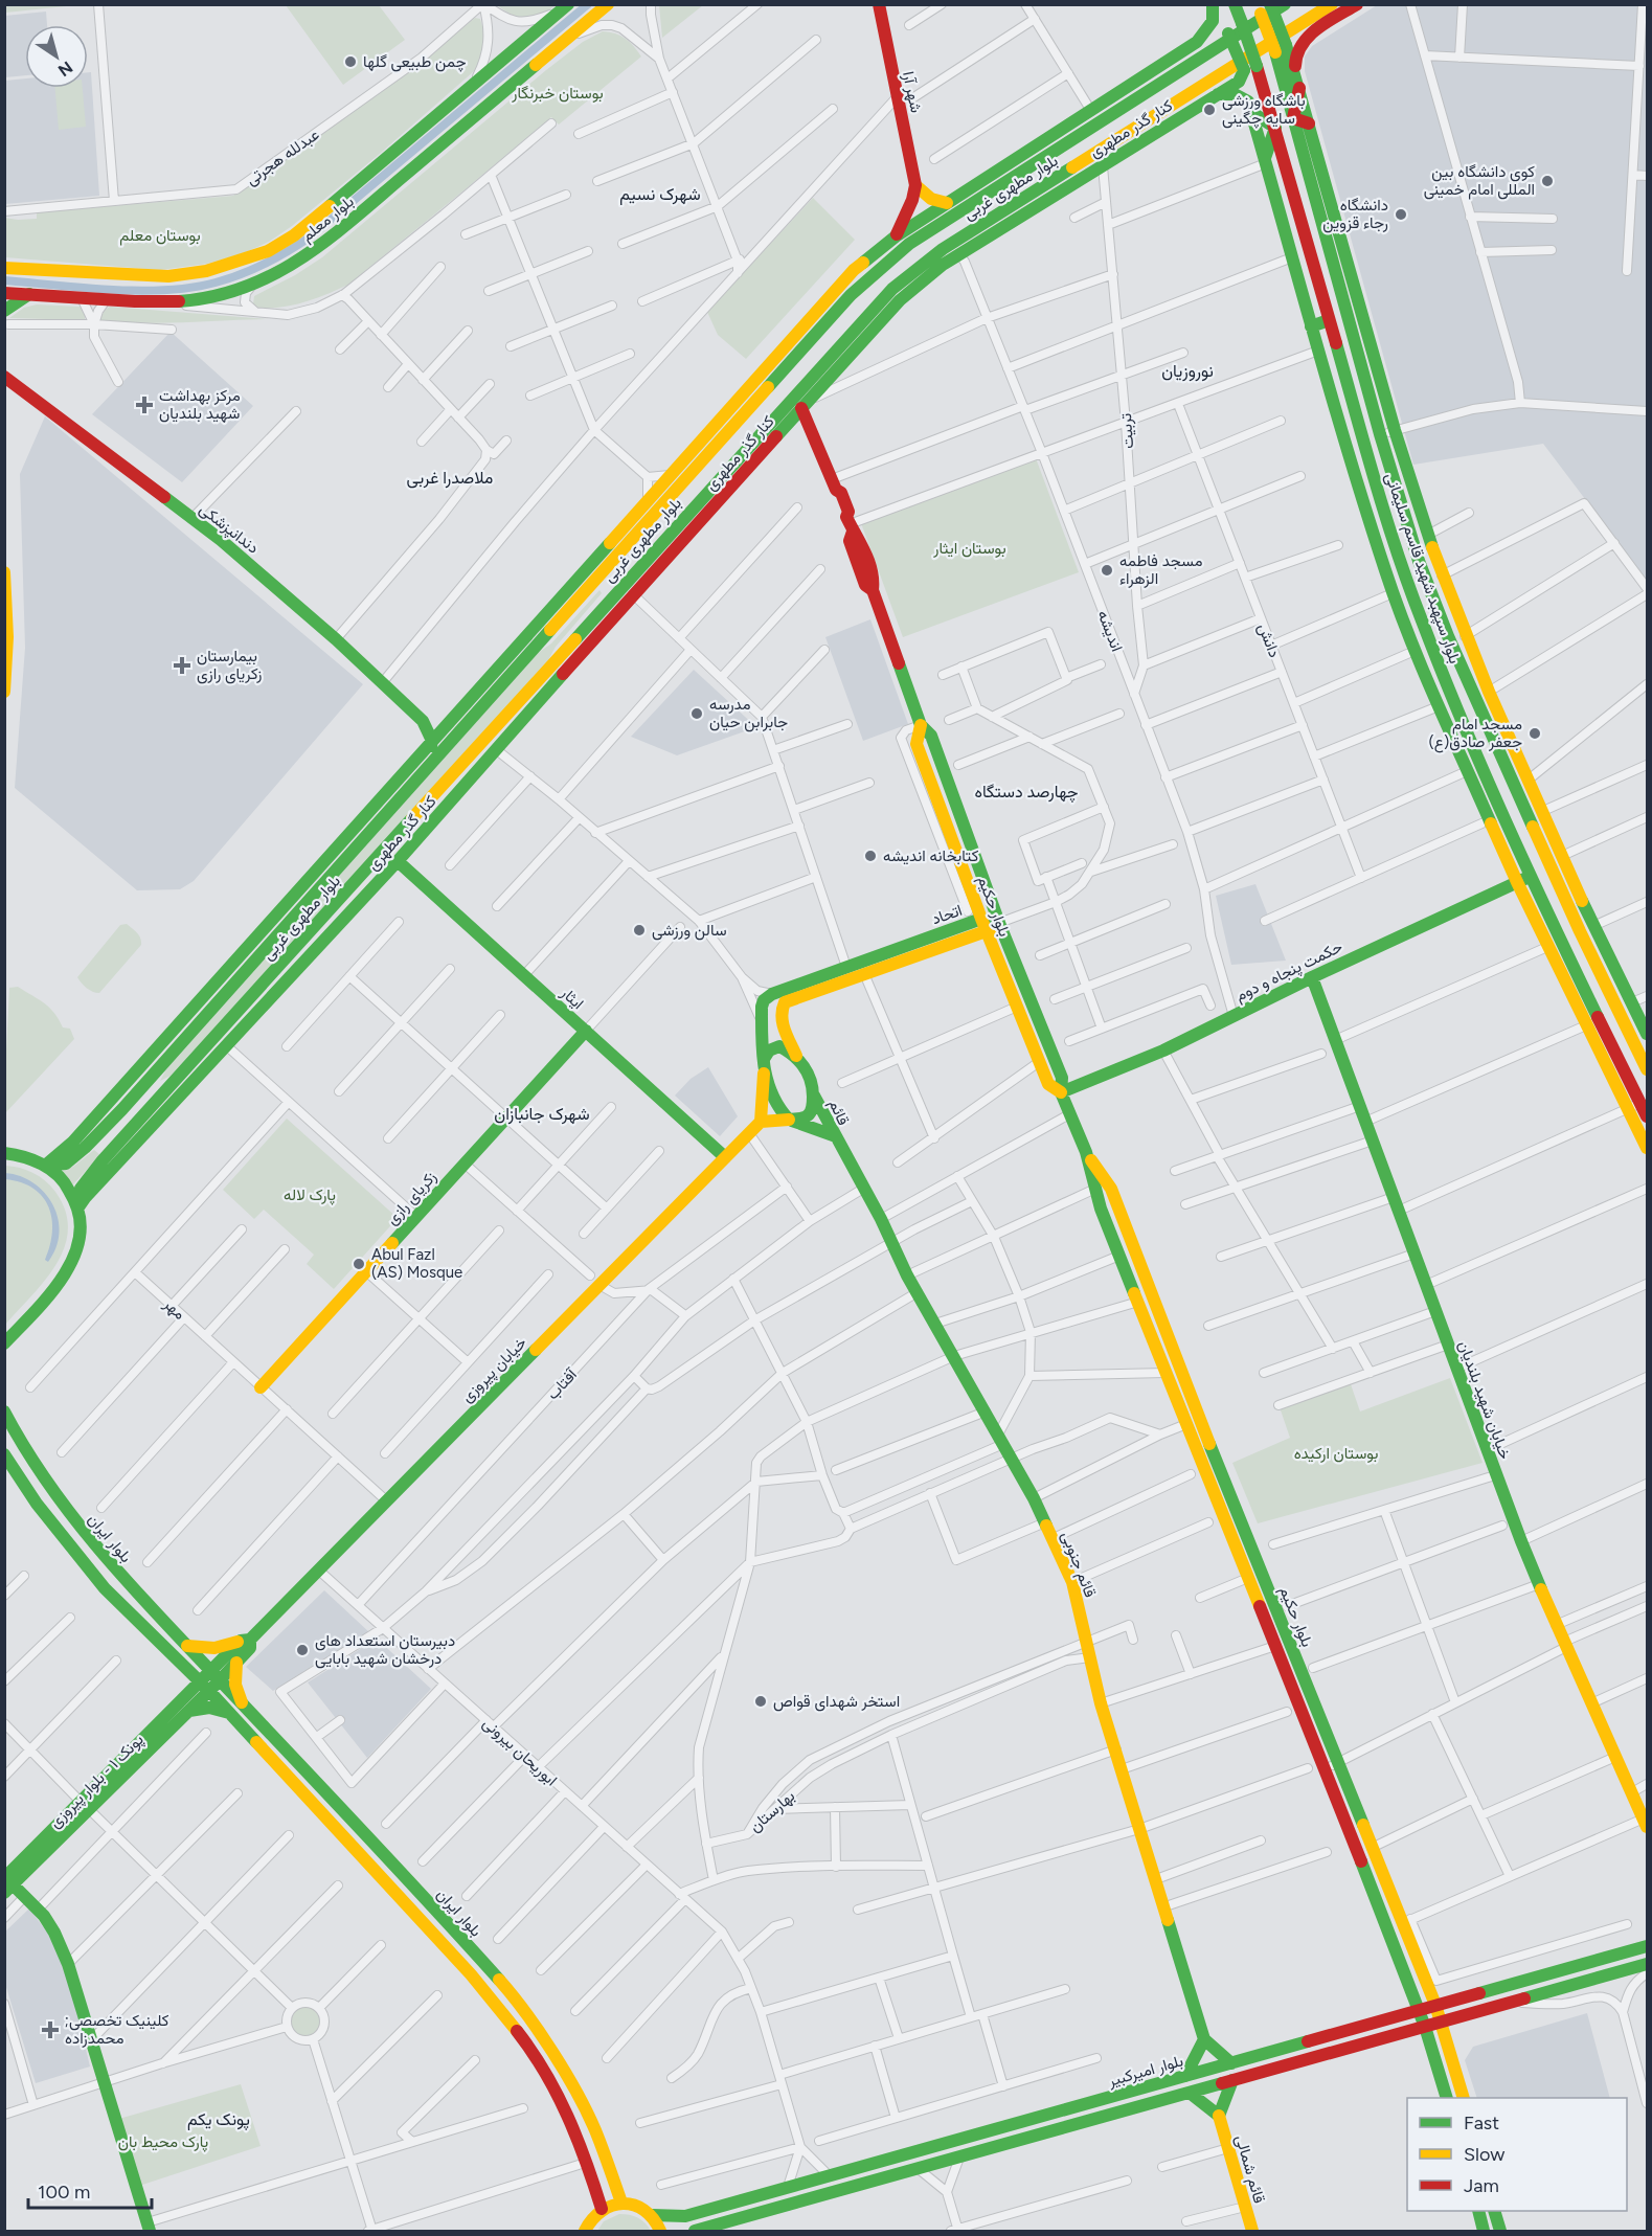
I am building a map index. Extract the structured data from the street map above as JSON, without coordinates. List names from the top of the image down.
{
  "streets": {
    "main road": [
      "شهر آرا",
      "کنار گذر مطهری",
      "بلوار مطهری غربی",
      "بلوار معلم",
      "دندانپزشکی",
      "بلوار سپهبد شهید قاسم سلیمانی",
      "بلوار حکیم",
      "اتحاد",
      "حکمت پنجاه و دوم",
      "ایثار",
      "قائم",
      "زکریای رازی",
      "خیابان پیروزی",
      "خیابان شهید بلندیان",
      "بلوار ایران",
      "قائم جنوبی",
      "پونک ۱ - بلوار پیروزی",
      "بلوار امیرکبیر",
      "قائم شمالی"
    ],
    "street": [
      "عبدلله هجرتی",
      "تربیت",
      "اندیشه",
      "دانش",
      "مهر",
      "آفتاب",
      "ابوریحان بیرونی",
      "بهارستان"
    ]
  },
  "crossings": [
    ["کنار گذر مطهری", "بلوار مطهری غربی"],
    ["کنار گذر مطهری", "تربیت"],
    ["کنار گذر مطهری", "اندیشه"],
    ["کنار گذر مطهری", "بلوار حکیم"],
    ["کنار گذر مطهری", "ایثار"],
    ["تربیت", "اندیشه"],
    ["بلوار سپهبد شهید قاسم سلیمانی", "حکمت پنجاه و دوم"],
    ["اندیشه", "حکمت پنجاه و دوم"],
    ["بلوار حکیم", "اتحاد"],
    ["بلوار حکیم", "حکمت پنجاه و دوم"],
    ["بلوار حکیم", "بلوار امیرکبیر"],
    ["اتحاد", "قائم"],
    ["حکمت پنجاه و دوم", "خیابان شهید بلندیان"],
    ["ایثار", "زکریای رازی"],
    ["ایثار", "خیابان پیروزی"],
    ["قائم", "قائم جنوبی"],
    ["زکریای رازی", "مهر"],
    ["مهر", "خیابان پیروزی"],
    ["خیابان پیروزی", "بلوار ایران"],
    ["خیابان پیروزی", "ابوریحان بیرونی"],
    ["آفتاب", "ابوریحان بیرونی"],
    ["بلوار ایران", "پونک ۱ - بلوار پیروزی"],
    ["قائم جنوبی", "بهارستان"]
  ],
  "districts": [
    "شهرک نسیم",
    "نوروزیان",
    "ملاصدرا غربی",
    "چهارصد دستگاه",
    "شهرک جانبازان",
    "پونک یکم"
  ],
  "parks": [
    "بوستان خبرنگار",
    "بوستان معلم",
    "بوستان ایثار",
    "پارک لاله",
    "بوستان ارکیده",
    "پارک محیط بان"
  ],
  "places": {
    "other": [
      "چمن طبیعی گلها",
      "باشگاه ورزشى سايه چگينى",
      "کوی دانشگاه بین المللی امام خمینی",
      "دانشگاه رجاء قزوین",
      "مسجد فاطمه الزهراء",
      "مدرسه جابرابن حیان",
      "مسجد امام جعفر صادق(ع)",
      "کتابخانه اندیشه",
      "سالن ورزشی",
      "Abul Fazl (AS) Mosque",
      "دبیرستان استعداد های درخشان شهید بابایی",
      "استخر شهدای قواص"
    ],
    "health": ["مرکز بهداشت شهید بلندیان", "بیمارستان زکریای رازی", ";کلینیک تخصصی محمدزاده"]
  },
  "legend": ["Fast", "Slow", "Jam"],
  "scale_bar": "100 m",
  "north": "bottom right"
}
